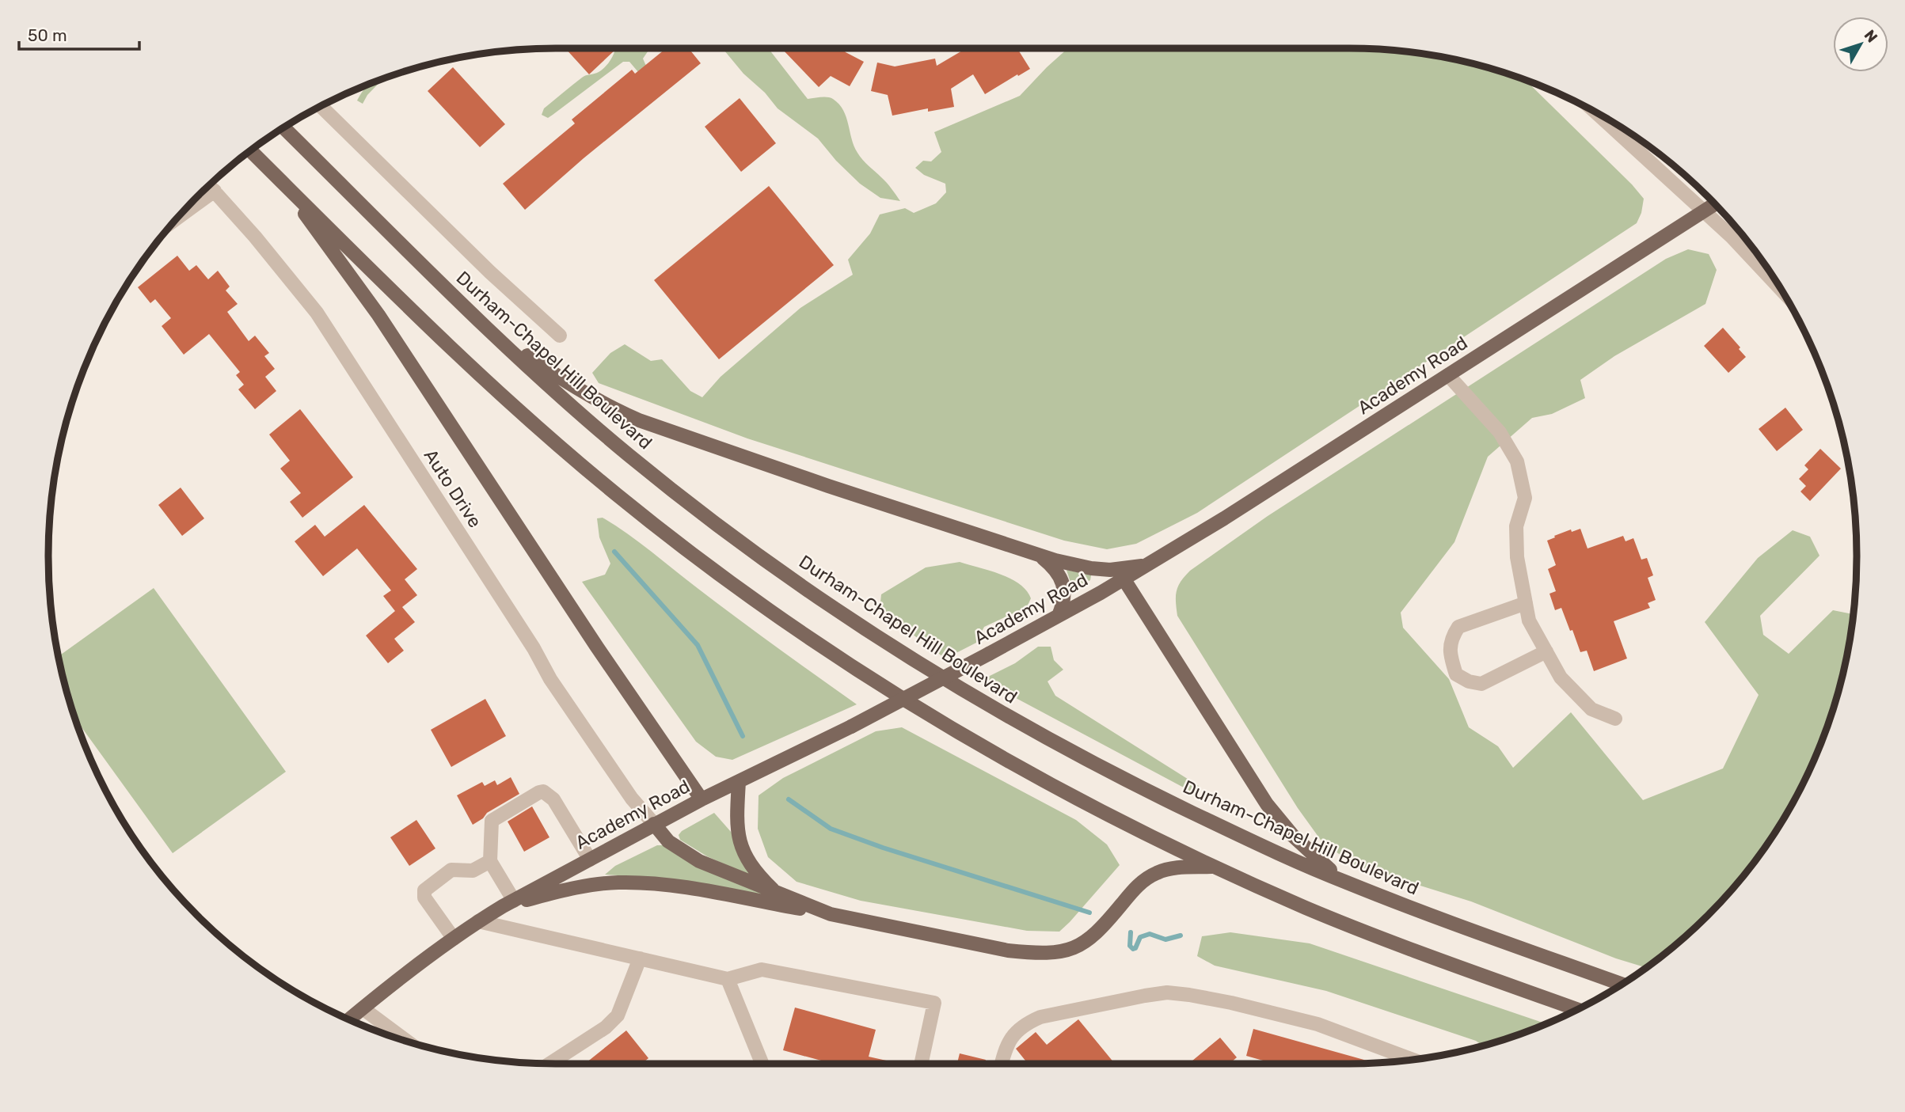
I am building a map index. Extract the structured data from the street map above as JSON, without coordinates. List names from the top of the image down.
{
  "streets": {
    "main road": ["Durham-Chapel Hill Boulevard", "Academy Road"],
    "street": ["Auto Drive"]
  },
  "crossings": [
    ["Academy Road", "Auto Drive"]
  ],
  "scale_bar": "50 m",
  "north": "top right"
}
